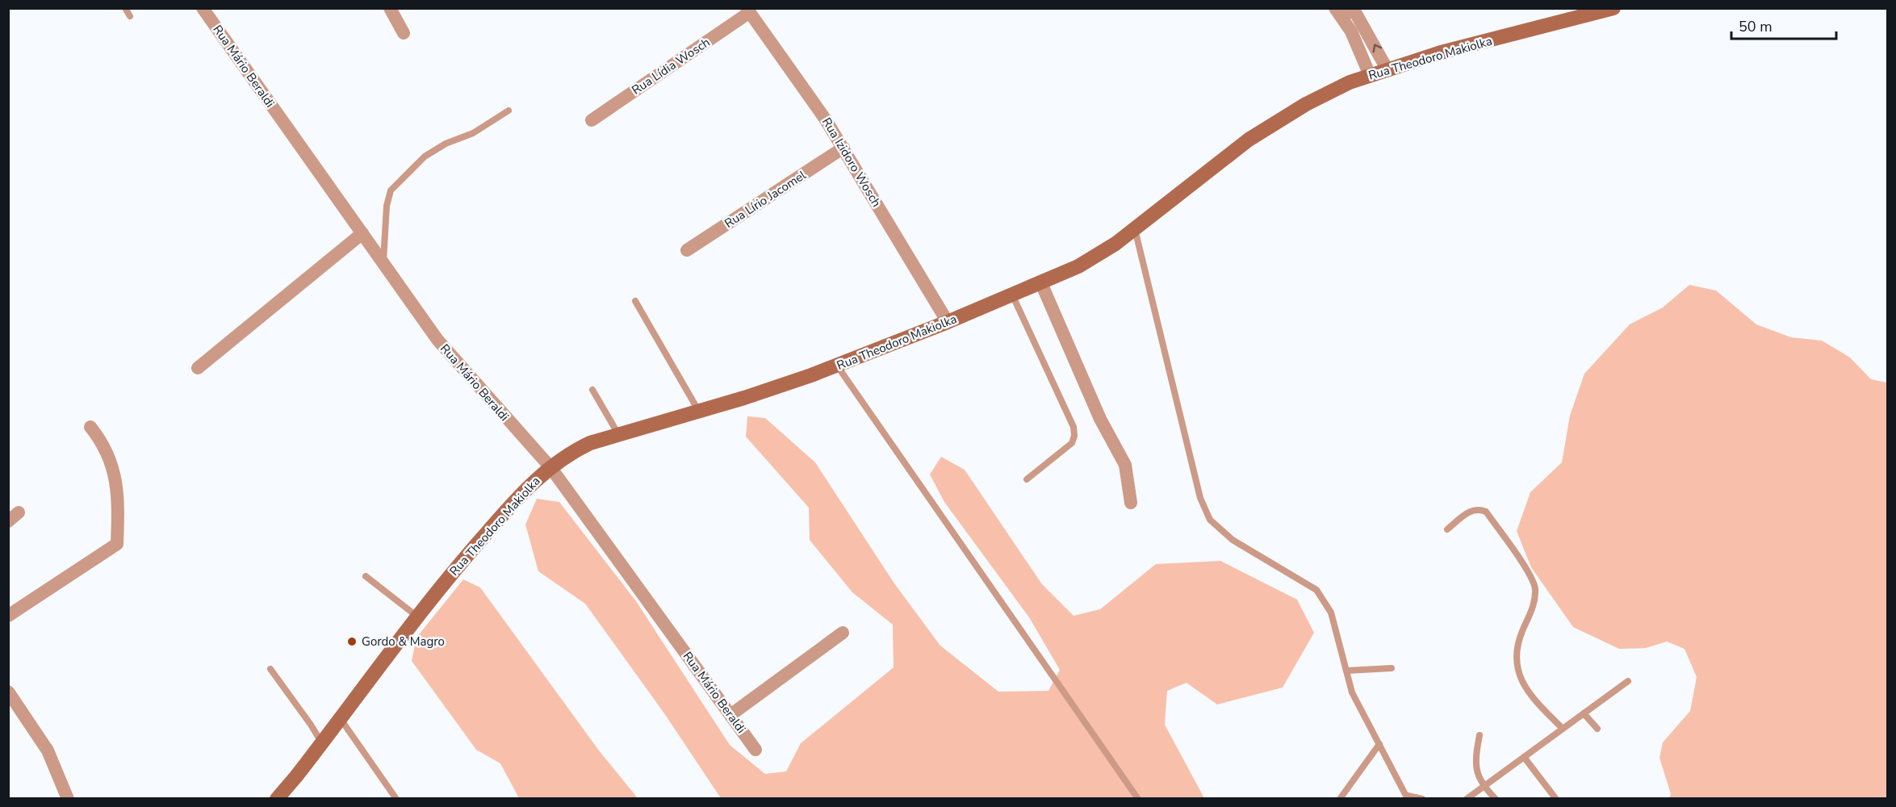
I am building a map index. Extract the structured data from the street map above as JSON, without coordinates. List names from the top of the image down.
{
  "streets": {
    "main road": ["Rua Theodoro Makiolka"],
    "street": [
      "Rua Mário Beraldi",
      "Rua Lídia Wosch",
      "Rua Izidoro Wosch",
      "Rua Lírio Jacomel"
    ]
  },
  "crossings": [
    ["Rua Theodoro Makiolka", "Rua Mário Beraldi"],
    ["Rua Theodoro Makiolka", "Rua Izidoro Wosch"],
    ["Rua Lídia Wosch", "Rua Izidoro Wosch"],
    ["Rua Izidoro Wosch", "Rua Lírio Jacomel"]
  ],
  "places": ["Gordo & Magro"],
  "scale_bar": "50 m"
}
